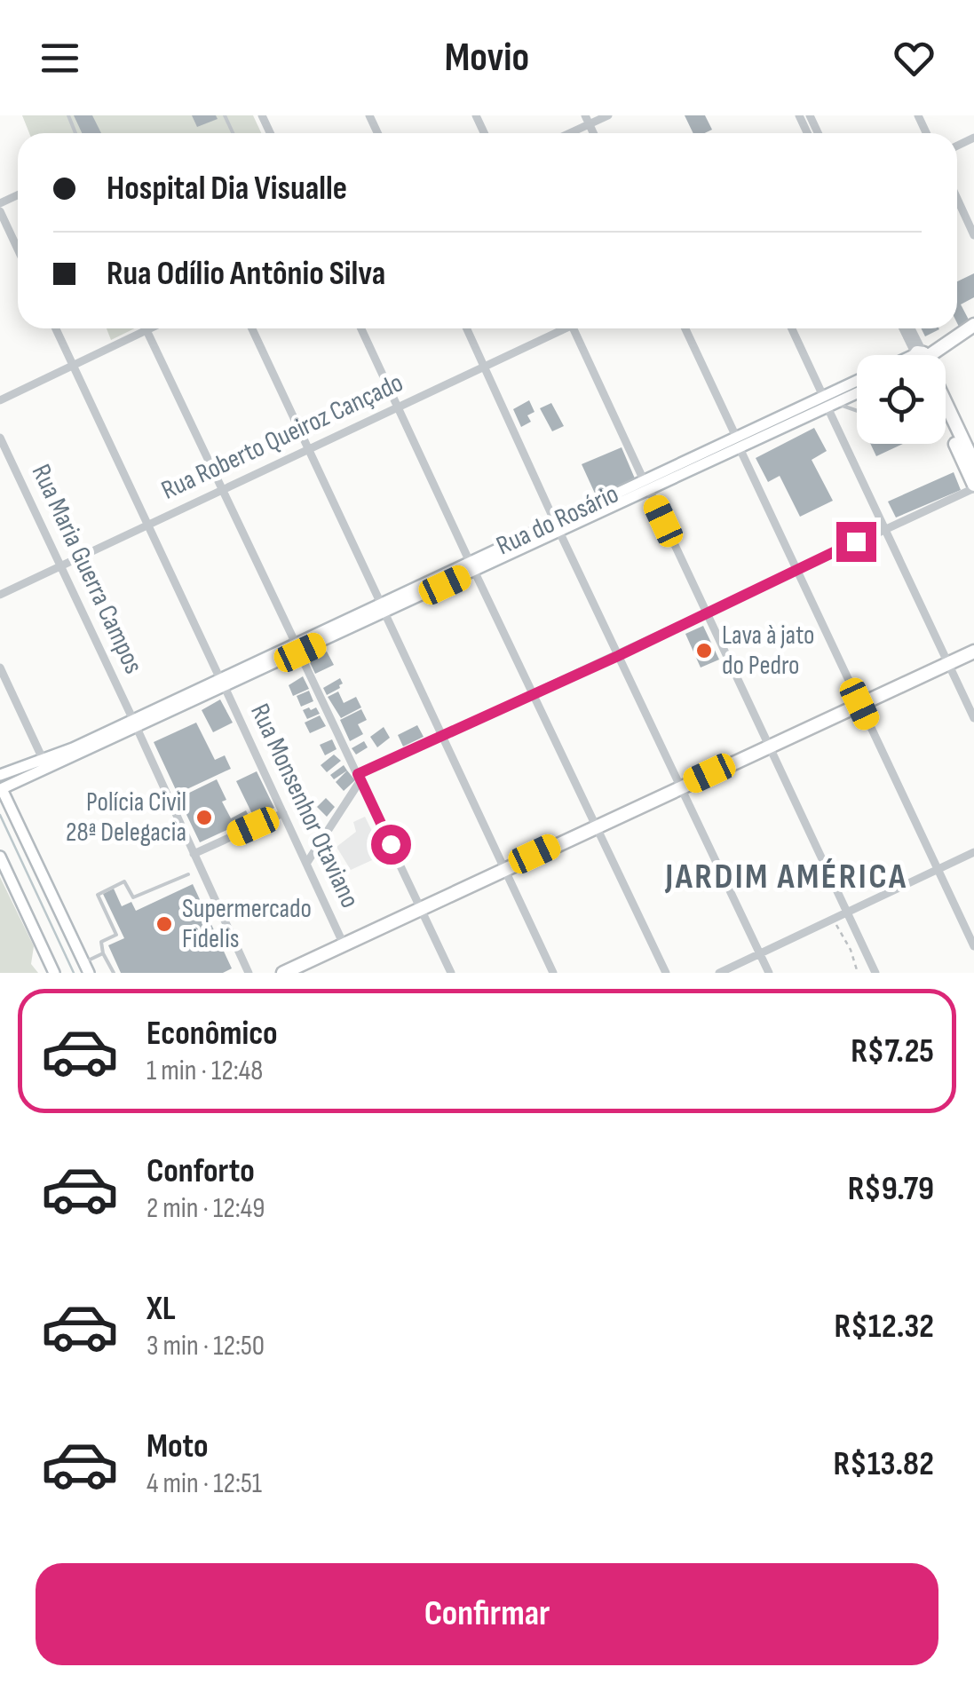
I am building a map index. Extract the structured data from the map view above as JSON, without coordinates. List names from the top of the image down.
{
  "streets": {
    "main road": ["Rua do Rosário"],
    "street": ["Rua Roberto Queiroz Cançado", "Rua Maria Guerra Campos", "Rua Monsenhor Otaviano"]
  },
  "crossings": [
    ["Rua Roberto Queiroz Cançado", "Rua Maria Guerra Campos"],
    ["Rua Roberto Queiroz Cançado", "Rua Monsenhor Otaviano"],
    ["Rua do Rosário", "Rua Maria Guerra Campos"],
    ["Rua do Rosário", "Rua Monsenhor Otaviano"]
  ],
  "districts": ["JARDIM AMÉRICA"],
  "places": ["Lava à jato do Pedro", "Polícia Civil 28ª Delegacia", "Supermercado Fidelis"],
  "page": {
    "header": "Movio",
    "banner": ["Hospital Dia Visualle", "Rua Odílio Antônio Silva"],
    "list": [
      {
        "name": "Econômico",
        "note": "1 min · 12:48",
        "value": "R$7.25"
      },
      {
        "name": "Conforto",
        "note": "2 min · 12:49",
        "value": "R$9.79"
      },
      {
        "name": "XL",
        "note": "3 min · 12:50",
        "value": "R$12.32"
      },
      {
        "name": "Moto",
        "note": "4 min · 12:51",
        "value": "R$13.82"
      }
    ],
    "buttons": "Confirmar"
  }
}
